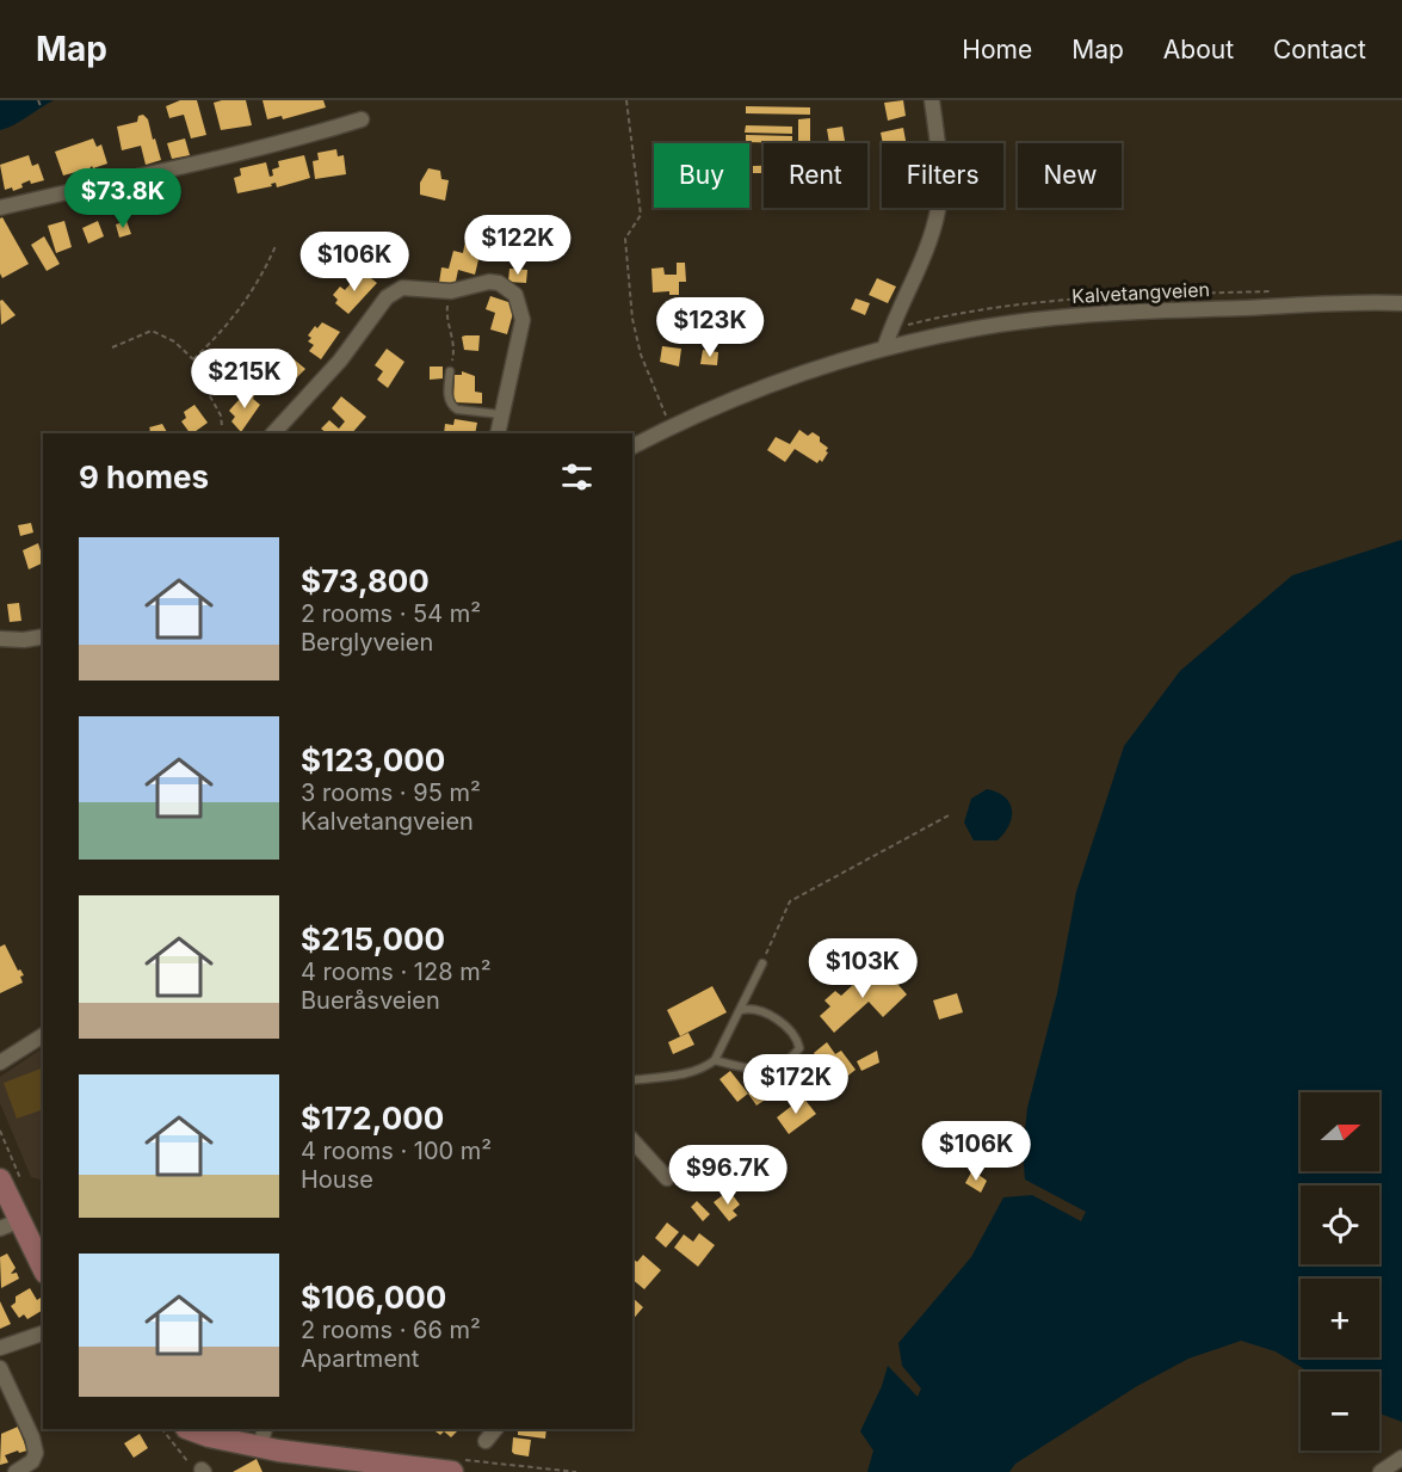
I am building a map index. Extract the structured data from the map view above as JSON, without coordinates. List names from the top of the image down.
{
  "streets": {
    "street": ["Kalvetangveien"]
  },
  "north": "right",
  "page": {
    "header": "Map",
    "nav": [
      "Home",
      "Map",
      "About",
      "Contact"
    ],
    "chip": [
      "Buy",
      "Rent",
      "Filters",
      "New"
    ],
    "price": [
      "$73.8K",
      "$122K",
      "$106K",
      "$123K",
      "$215K",
      "$103K",
      "$172K",
      "$106K",
      "$96.7K"
    ],
    "heading": "9 homes",
    "list": [
      {
        "name": "$73,800",
        "note": "2 rooms · 54 m² · Berglyveien"
      },
      {
        "name": "$123,000",
        "note": "3 rooms · 95 m² · Kalvetangveien"
      },
      {
        "name": "$215,000",
        "note": "4 rooms · 128 m² · Bueråsveien"
      },
      {
        "name": "$172,000",
        "note": "4 rooms · 100 m² · House"
      },
      {
        "name": "$106,000",
        "note": "2 rooms · 66 m² · Apartment"
      }
    ],
    "map_buttons": ["+", "−"]
  }
}
